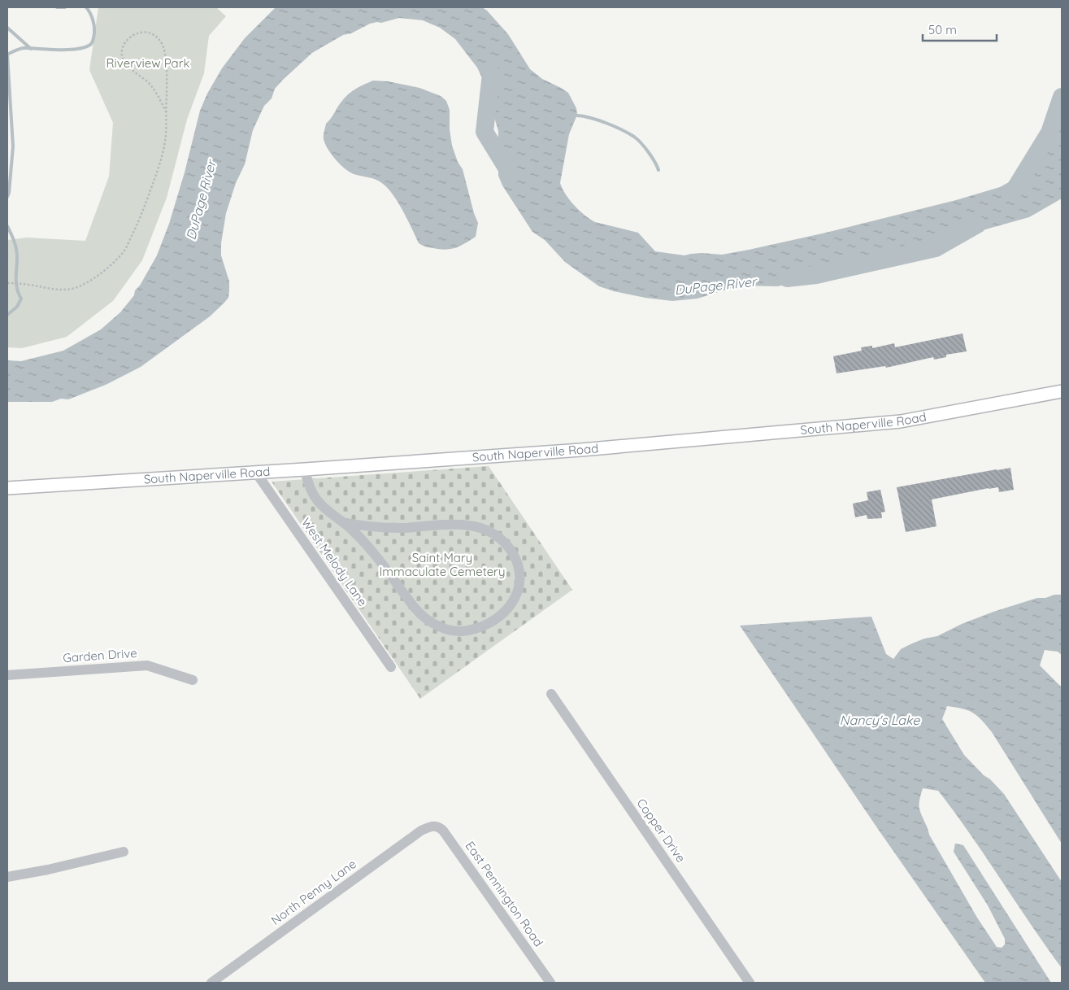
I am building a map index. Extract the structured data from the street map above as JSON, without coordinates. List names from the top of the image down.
{
  "streets": {
    "main road": ["South Naperville Road"],
    "street": [
      "West Melody Lane",
      "Garden Drive",
      "Copper Drive",
      "North Penny Lane",
      "East Pennington Road"
    ]
  },
  "crossings": [
    ["South Naperville Road", "West Melody Lane"],
    ["North Penny Lane", "East Pennington Road"]
  ],
  "water": ["DuPage River", "Nancy's Lake"],
  "parks": ["Riverview Park", "Saint Mary Immaculate Cemetery"],
  "scale_bar": "50 m"
}
